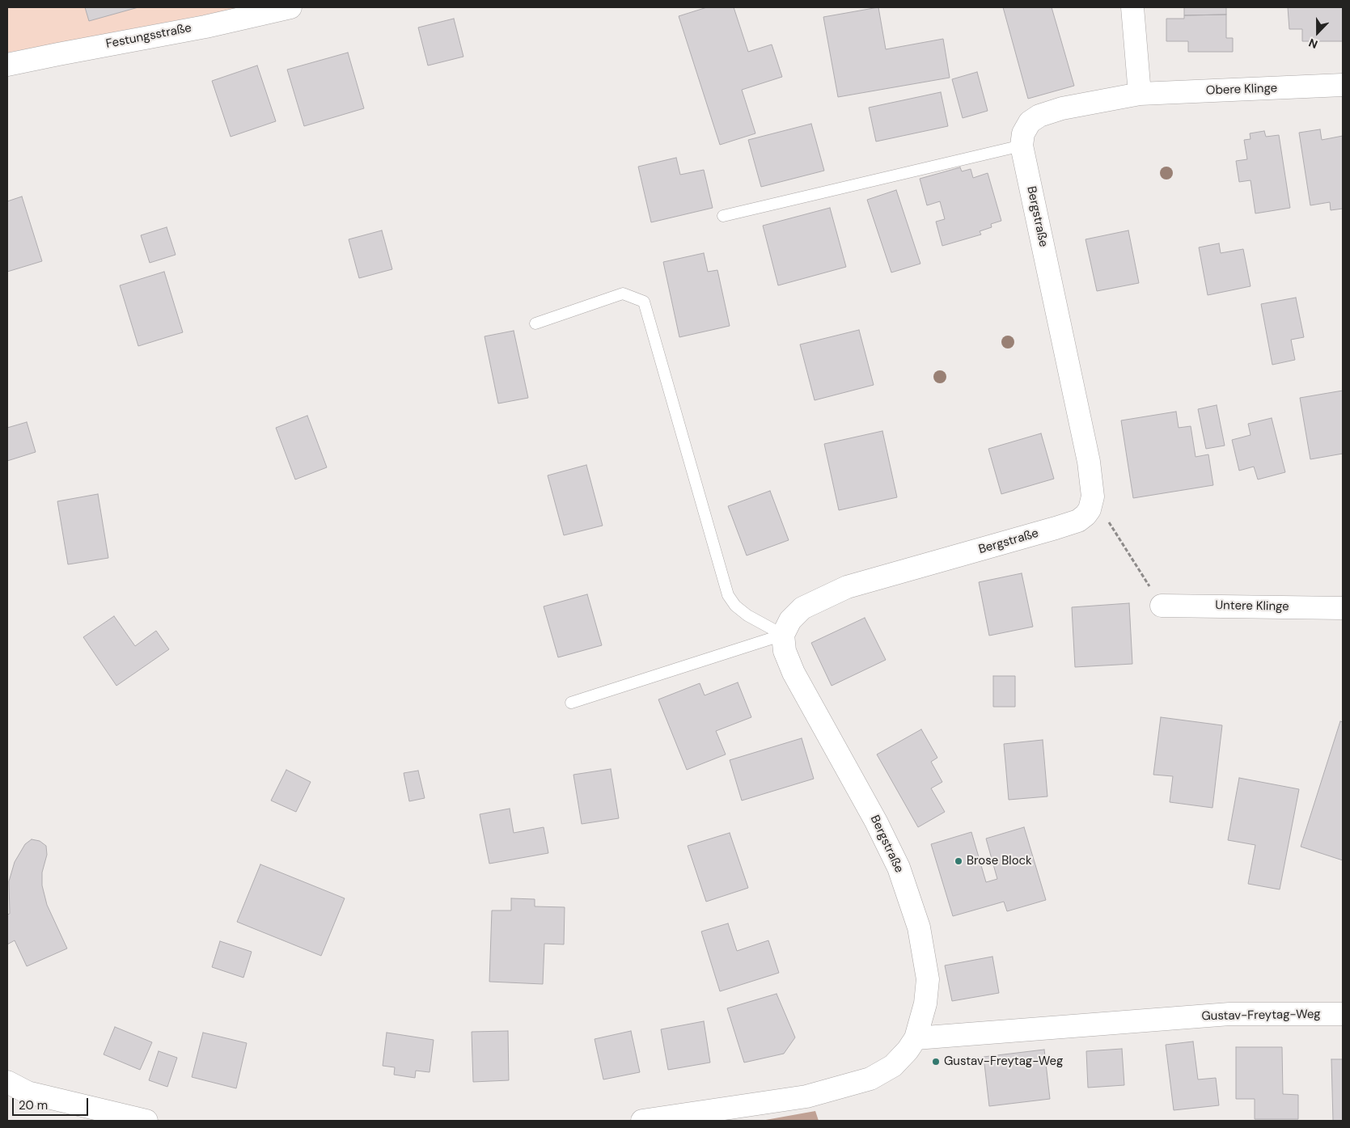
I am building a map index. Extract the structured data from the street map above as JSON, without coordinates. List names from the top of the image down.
{
  "streets": {
    "street": [
      "Festungsstraße",
      "Obere Klinge",
      "Bergstraße",
      "Untere Klinge",
      "Gustav-Freytag-Weg"
    ]
  },
  "crossings": [
    ["Obere Klinge", "Bergstraße"],
    ["Bergstraße", "Gustav-Freytag-Weg"]
  ],
  "places": ["Brose Block", "Gustav-Freytag-Weg"],
  "scale_bar": "20 m",
  "north": "bottom"
}
